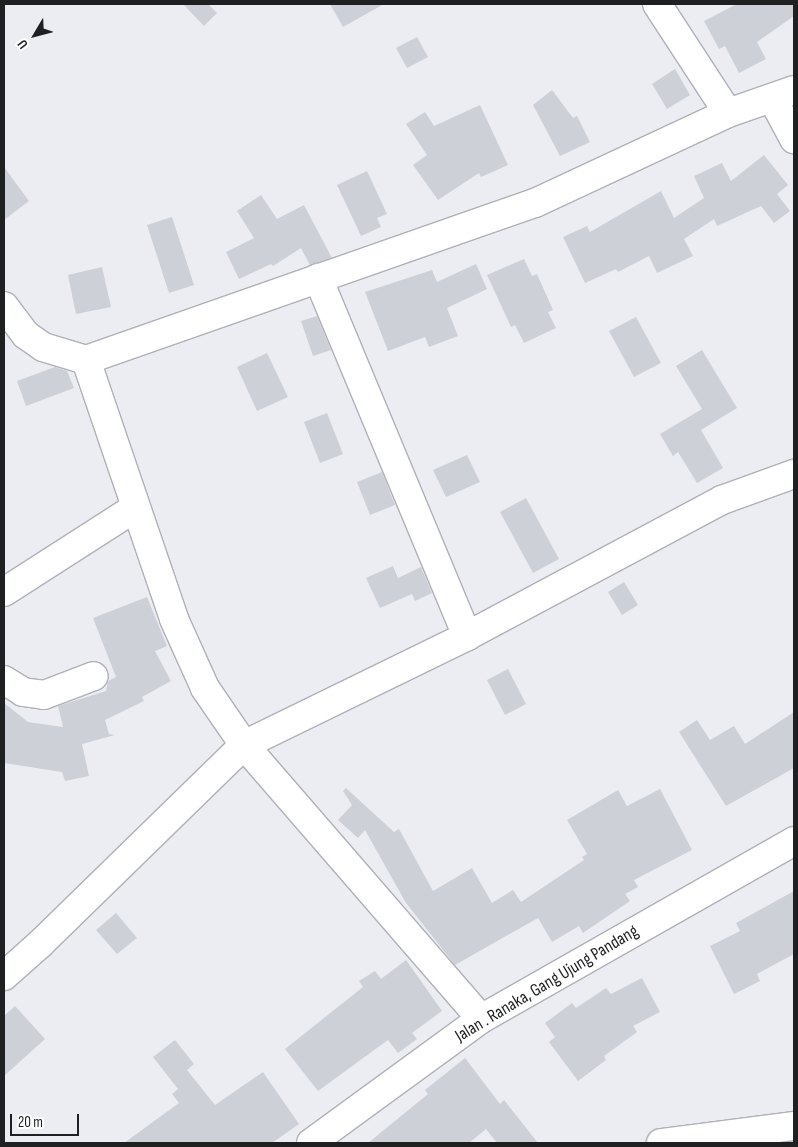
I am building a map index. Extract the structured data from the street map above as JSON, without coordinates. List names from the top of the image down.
{
  "streets": {
    "street": ["Jalan . Ranaka, Gang Ujung Pandang"]
  },
  "scale_bar": "20 m",
  "north": "bottom left"
}
